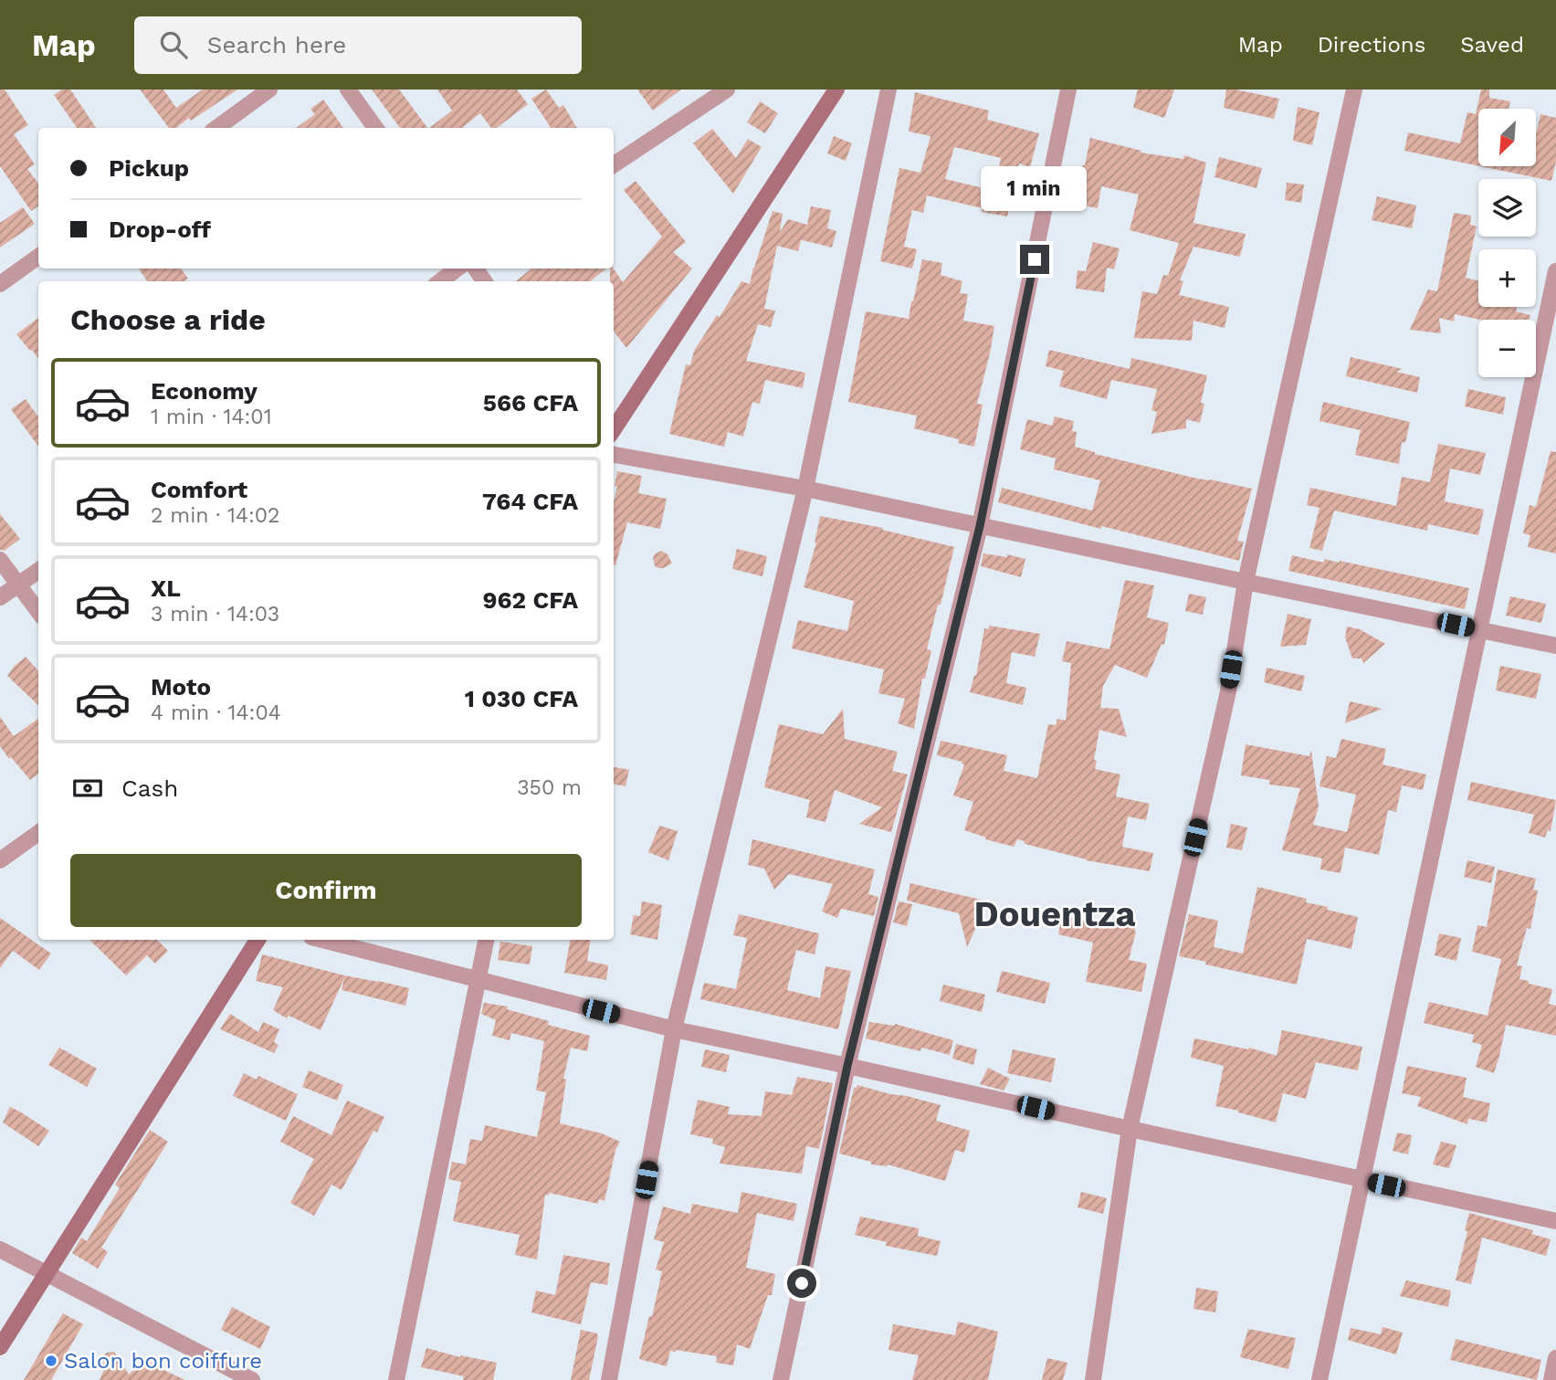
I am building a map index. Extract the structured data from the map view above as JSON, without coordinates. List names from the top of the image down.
{
  "districts": ["Douentza"],
  "places": ["Salon bon coiffure"],
  "north": "bottom left",
  "page": {
    "header": "Map",
    "search": "Search here",
    "nav": ["Map", "Directions", "Saved"],
    "map_buttons": ["+", "−"],
    "banner": ["Pickup", "Drop-off"],
    "bubble": "1 min",
    "heading": "Choose a ride",
    "list": [
      {
        "name": "Economy",
        "note": "1 min · 14:01",
        "value": "566 CFA"
      },
      {
        "name": "Comfort",
        "note": "2 min · 14:02",
        "value": "764 CFA"
      },
      {
        "name": "XL",
        "note": "3 min · 14:03",
        "value": "962 CFA"
      },
      {
        "name": "Moto",
        "note": "4 min · 14:04",
        "value": "1 030 CFA"
      }
    ],
    "pay": ["Cash", "350 m"],
    "buttons": "Confirm"
  }
}
